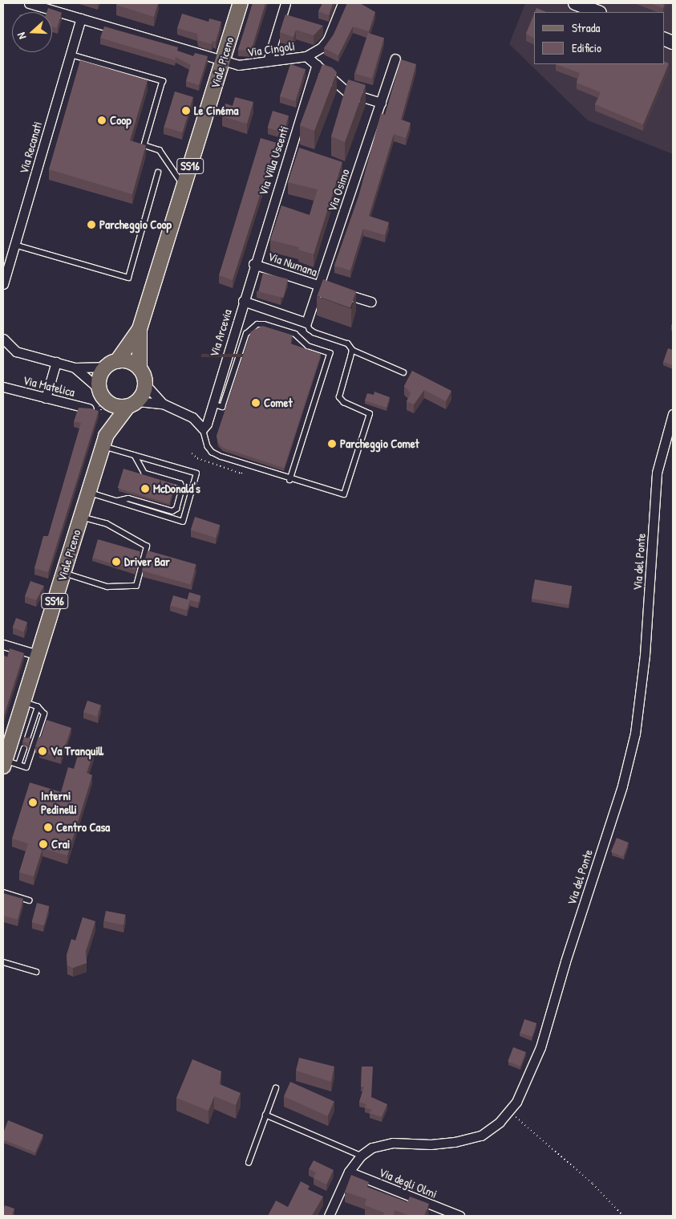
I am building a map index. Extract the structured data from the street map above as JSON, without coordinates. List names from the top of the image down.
{
  "streets": {
    "main road": ["Viale Piceno", "SS16"],
    "street": [
      "Via Cingoli",
      "Via Recanati",
      "Via Villa Uscenti",
      "Via Osimo",
      "Via Numana",
      "Via Arcevia",
      "Via Matelica",
      "Via del Ponte",
      "Via degli Olmi"
    ]
  },
  "crossings": [
    ["Via Cingoli", "Viale Piceno"],
    ["Via Cingoli", "Via Recanati"],
    ["Via Cingoli", "Via Villa Uscenti"],
    ["Via Cingoli", "Via Osimo"],
    ["Via Villa Uscenti", "Via Numana"],
    ["Via Villa Uscenti", "Via Arcevia"],
    ["Via Osimo", "Via Numana"],
    ["Via Numana", "Via Arcevia"],
    ["Via del Ponte", "Via degli Olmi"]
  ],
  "places": [
    "Le Cinéma",
    "Coop",
    "Parcheggio Coop",
    "Comet",
    "Parcheggio Comet",
    "McDonald's",
    "Driver Bar",
    "Va Tranquill",
    "Interni Pedinelli",
    "Centro Casa",
    "Crai"
  ],
  "legend": ["Strada", "Edificio"],
  "north": "left"
}
